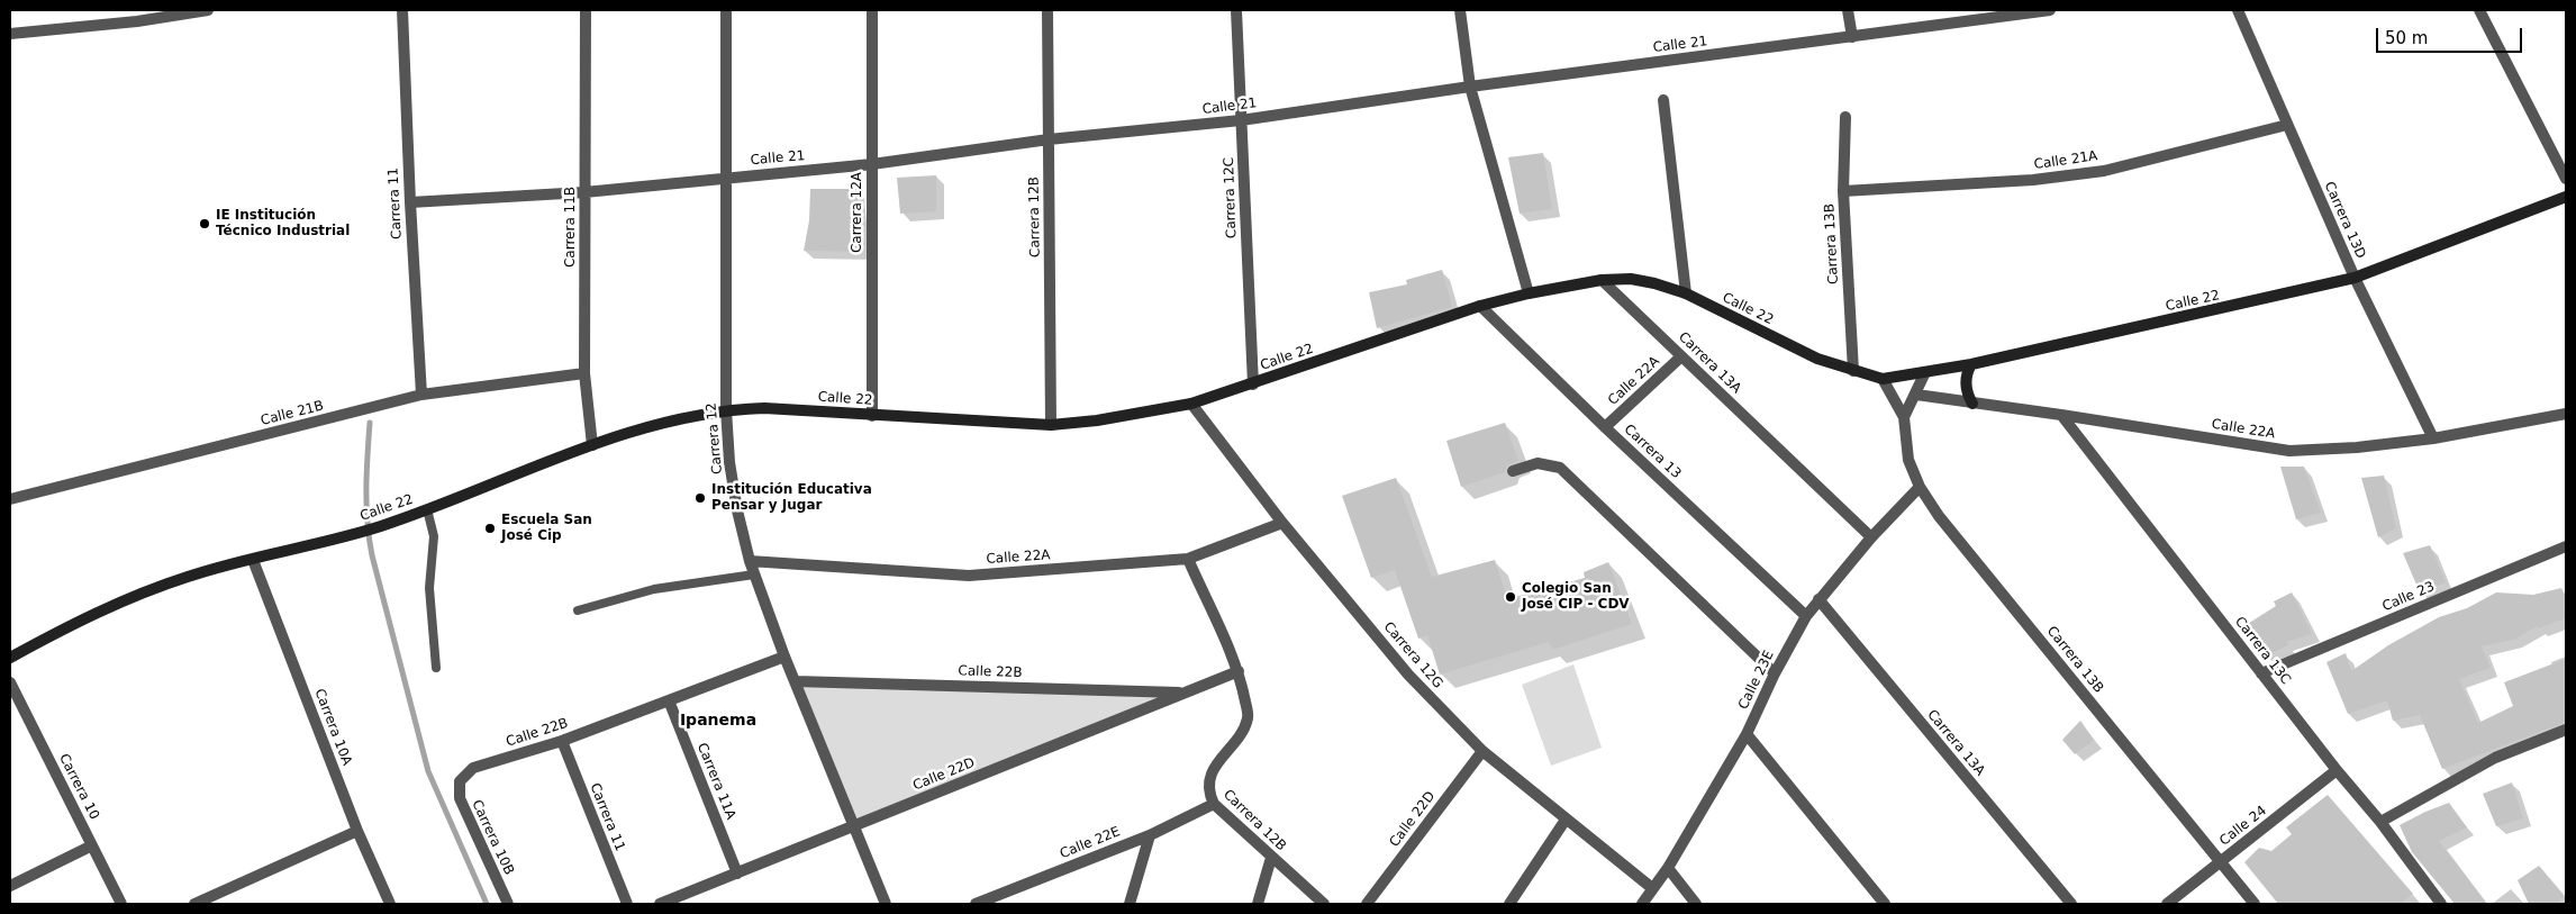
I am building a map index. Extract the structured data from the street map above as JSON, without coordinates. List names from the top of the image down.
{
  "streets": {
    "street": [
      "Calle 21",
      "Calle 21A",
      "Carrera 12C",
      "Carrera 11",
      "Carrera 12A",
      "Carrera 12B",
      "Carrera 13D",
      "Carrera 11B",
      "Carrera 13B",
      "Calle 22",
      "Carrera 13A",
      "Calle 22A",
      "Calle 21B",
      "Carrera 12",
      "Carrera 13",
      "Calle 23",
      "Carrera 13C",
      "Carrera 12G",
      "Calle 22B",
      "Calle 23E",
      "Carrera 10A",
      "Calle 22D",
      "Carrera 11A",
      "Carrera 10",
      "Calle 24",
      "Carrera 10B",
      "Calle 22E"
    ]
  },
  "crossings": [
    ["Calle 21", "Carrera 12C"],
    ["Calle 21", "Carrera 11"],
    ["Calle 21", "Carrera 12A"],
    ["Calle 21", "Carrera 12B"],
    ["Calle 21", "Carrera 11B"],
    ["Calle 21", "Carrera 12"],
    ["Calle 21A", "Carrera 13D"],
    ["Calle 21A", "Carrera 13B"],
    ["Carrera 12C", "Calle 22"],
    ["Carrera 11", "Calle 21B"],
    ["Carrera 11", "Calle 22B"],
    ["Carrera 12A", "Calle 22"],
    ["Carrera 12B", "Calle 22"],
    ["Carrera 12B", "Calle 22A"],
    ["Carrera 12B", "Calle 22D"],
    ["Carrera 12B", "Calle 22E"],
    ["Carrera 13D", "Calle 22"],
    ["Carrera 13D", "Calle 22A"],
    ["Carrera 11B", "Calle 22"],
    ["Carrera 11B", "Calle 21B"],
    ["Carrera 13B", "Calle 22"],
    ["Carrera 13B", "Calle 23E"],
    ["Carrera 13B", "Calle 24"],
    ["Calle 22", "Carrera 13A"],
    ["Calle 22", "Carrera 12"],
    ["Calle 22", "Carrera 13"],
    ["Calle 22", "Carrera 12G"],
    ["Calle 22", "Carrera 10A"],
    ["Carrera 13A", "Calle 22A"],
    ["Carrera 13A", "Calle 23E"],
    ["Calle 22A", "Carrera 12"],
    ["Calle 22A", "Carrera 13"],
    ["Calle 22A", "Carrera 13C"],
    ["Calle 22A", "Carrera 12G"],
    ["Carrera 12", "Calle 22B"],
    ["Carrera 12", "Calle 22D"],
    ["Carrera 13", "Calle 23E"],
    ["Calle 23", "Carrera 13C"],
    ["Carrera 13C", "Calle 24"],
    ["Carrera 12G", "Calle 23E"],
    ["Carrera 12G", "Calle 22D"],
    ["Calle 22B", "Calle 22D"],
    ["Calle 22B", "Carrera 11A"],
    ["Calle 22B", "Carrera 10B"],
    ["Calle 22D", "Carrera 11A"]
  ],
  "districts": ["Ipanema"],
  "places": [
    "IE Institución Técnico Industrial",
    "Institución Educativa Pensar y Jugar",
    "Escuela San José Cip",
    "Colegio San José CIP - CDV"
  ],
  "scale_bar": "50 m"
}
